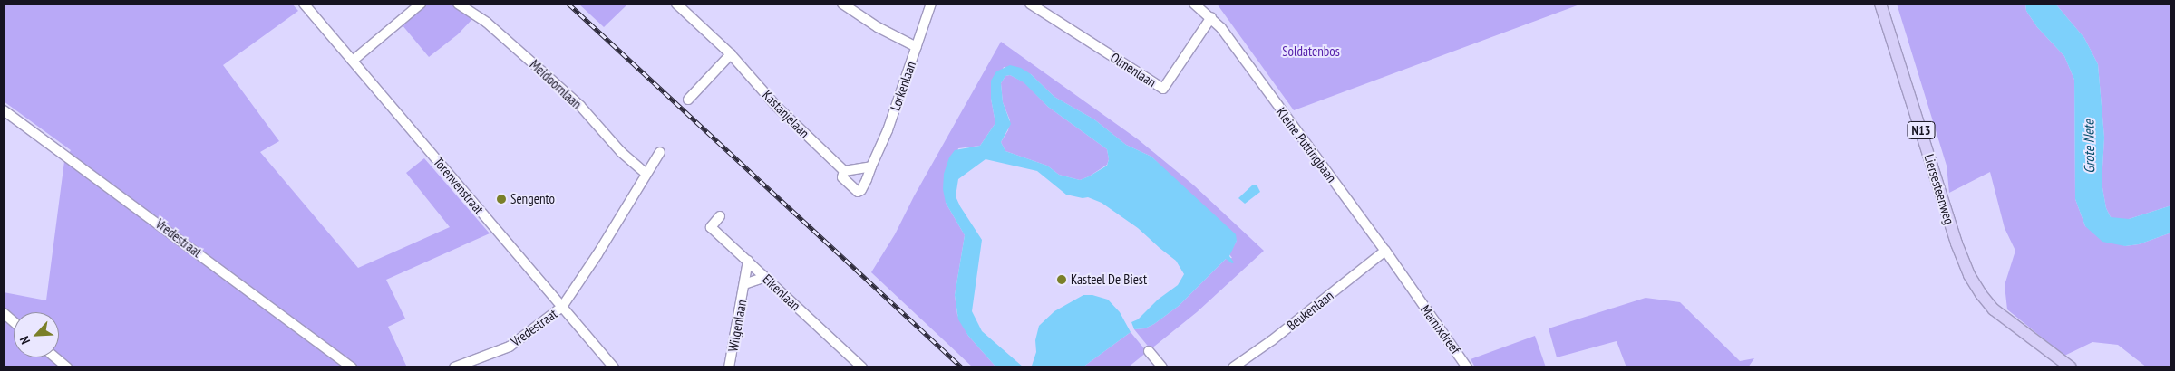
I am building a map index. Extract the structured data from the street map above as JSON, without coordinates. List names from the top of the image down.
{
  "streets": {
    "main road": ["N13", "Liersesteenweg"],
    "street": [
      "Olmenlaan",
      "Meidoornlaan",
      "Lorkenlaan",
      "Kastanjelaan",
      "Kleine Puttingbaan",
      "Torenvenstraat",
      "Vredestraat",
      "Eikenlaan",
      "Beukenlaan",
      "Wilgenlaan",
      "Marnixdreef"
    ]
  },
  "crossings": [
    ["Olmenlaan", "Kleine Puttingbaan"],
    ["Lorkenlaan", "Kastanjelaan"],
    ["Kleine Puttingbaan", "Beukenlaan"],
    ["Kleine Puttingbaan", "Marnixdreef"],
    ["Torenvenstraat", "Vredestraat"],
    ["Eikenlaan", "Wilgenlaan"]
  ],
  "water": ["Grote Nete"],
  "parks": ["Soldatenbos"],
  "places": ["Sengento", "Kasteel De Biest"],
  "north": "bottom left"
}
